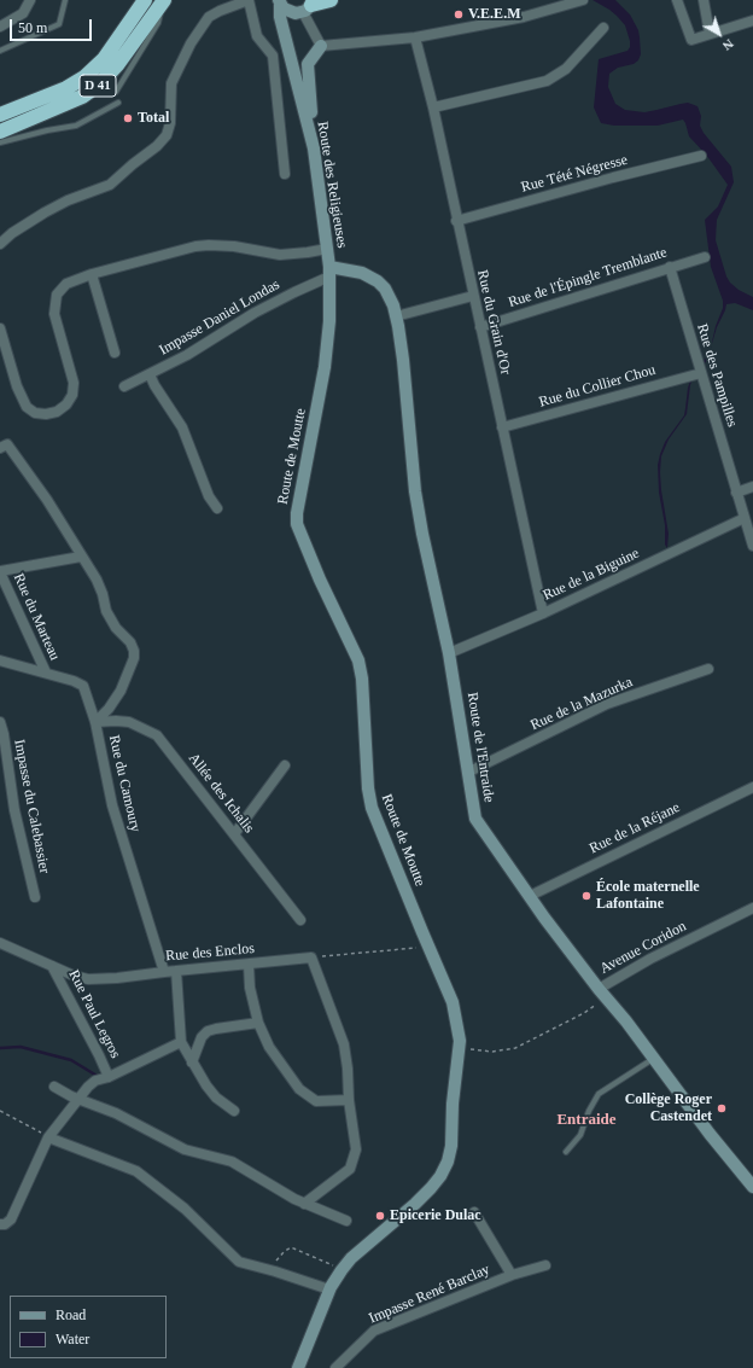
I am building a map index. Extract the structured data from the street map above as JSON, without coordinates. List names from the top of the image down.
{
  "streets": {
    "highway": ["D 41"],
    "main road": ["Route des Religieuses", "Route de Moutte", "Route de l'Entraide"],
    "street": [
      "Rue Tété Négresse",
      "Rue de l'Épingle Tremblante",
      "Impasse Daniel Londas",
      "Rue du Grain d'Or",
      "Rue des Pampilles",
      "Rue du Collier Chou",
      "Rue de la Biguine",
      "Rue du Marteau",
      "Rue de la Mazurka",
      "Rue du Camoury",
      "Allée des Ichalis",
      "Impasse du Calebassier",
      "Rue de la Réjane",
      "Avenue Coridon",
      "Rue des Enclos",
      "Rue Paul Legros",
      "Impasse René Barclay"
    ]
  },
  "crossings": [
    ["Rue Tété Négresse", "Rue du Grain d'Or"],
    ["Route des Religieuses", "Impasse Daniel Londas"],
    ["Route des Religieuses", "Route de Moutte"],
    ["Route des Religieuses", "Route de l'Entraide"],
    ["Rue de l'Épingle Tremblante", "Rue du Grain d'Or"],
    ["Rue de l'Épingle Tremblante", "Rue des Pampilles"],
    ["Impasse Daniel Londas", "Route de Moutte"],
    ["Impasse Daniel Londas", "Route de l'Entraide"],
    ["Rue du Grain d'Or", "Rue du Collier Chou"],
    ["Rue du Grain d'Or", "Rue de la Biguine"],
    ["Rue des Pampilles", "Rue du Collier Chou"],
    ["Rue des Pampilles", "Rue de la Biguine"],
    ["Route de Moutte", "Route de l'Entraide"],
    ["Rue de la Biguine", "Route de l'Entraide"],
    ["Rue du Marteau", "Rue du Camoury"],
    ["Rue de la Mazurka", "Route de l'Entraide"],
    ["Route de l'Entraide", "Rue de la Réjane"],
    ["Route de l'Entraide", "Avenue Coridon"],
    ["Rue du Camoury", "Allée des Ichalis"],
    ["Rue du Camoury", "Rue des Enclos"],
    ["Rue des Enclos", "Rue Paul Legros"]
  ],
  "districts": ["Entraide"],
  "places": [
    "V.E.E.M",
    "Total",
    "École maternelle Lafontaine",
    "Collège Roger Castendet",
    "Epicerie Dulac"
  ],
  "legend": ["Road", "Water"],
  "scale_bar": "50 m",
  "north": "bottom right"
}
